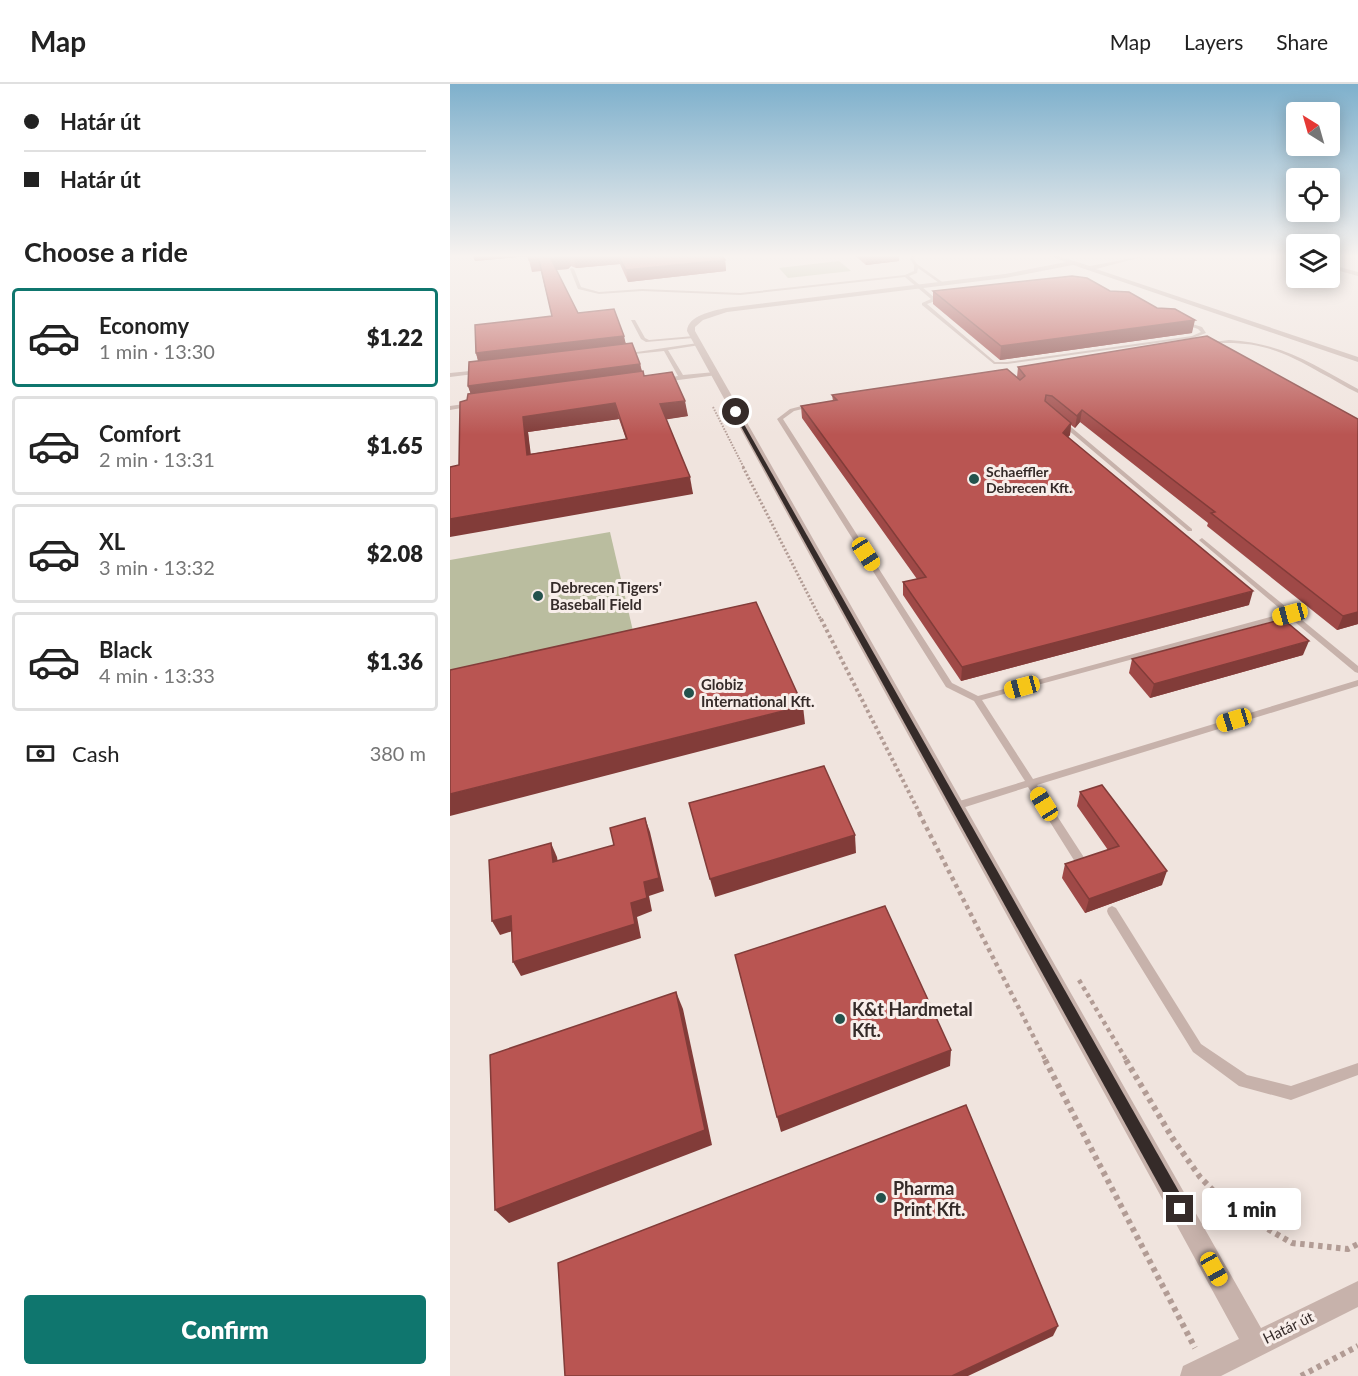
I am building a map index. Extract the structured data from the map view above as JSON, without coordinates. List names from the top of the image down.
{
  "streets": {
    "street": ["Határ út"]
  },
  "places": [
    "Schaeffler Debrecen Kft.",
    "Debrecen Tigers' Baseball Field",
    "Globiz International Kft.",
    "K&t Hardmetal Kft.",
    "Pharma Print Kft."
  ],
  "north": "top left",
  "page": {
    "header": "Map",
    "nav": ["Map", "Layers", "Share"],
    "banner": ["Határ út", "Határ út"],
    "heading": "Choose a ride",
    "list": [
      {
        "name": "Economy",
        "note": "1 min · 13:30",
        "value": "$1.22"
      },
      {
        "name": "Comfort",
        "note": "2 min · 13:31",
        "value": "$1.65"
      },
      {
        "name": "XL",
        "note": "3 min · 13:32",
        "value": "$2.08"
      },
      {
        "name": "Black",
        "note": "4 min · 13:33",
        "value": "$1.36"
      }
    ],
    "pay": ["Cash", "380 m"],
    "bubble": "1 min",
    "buttons": "Confirm"
  }
}
